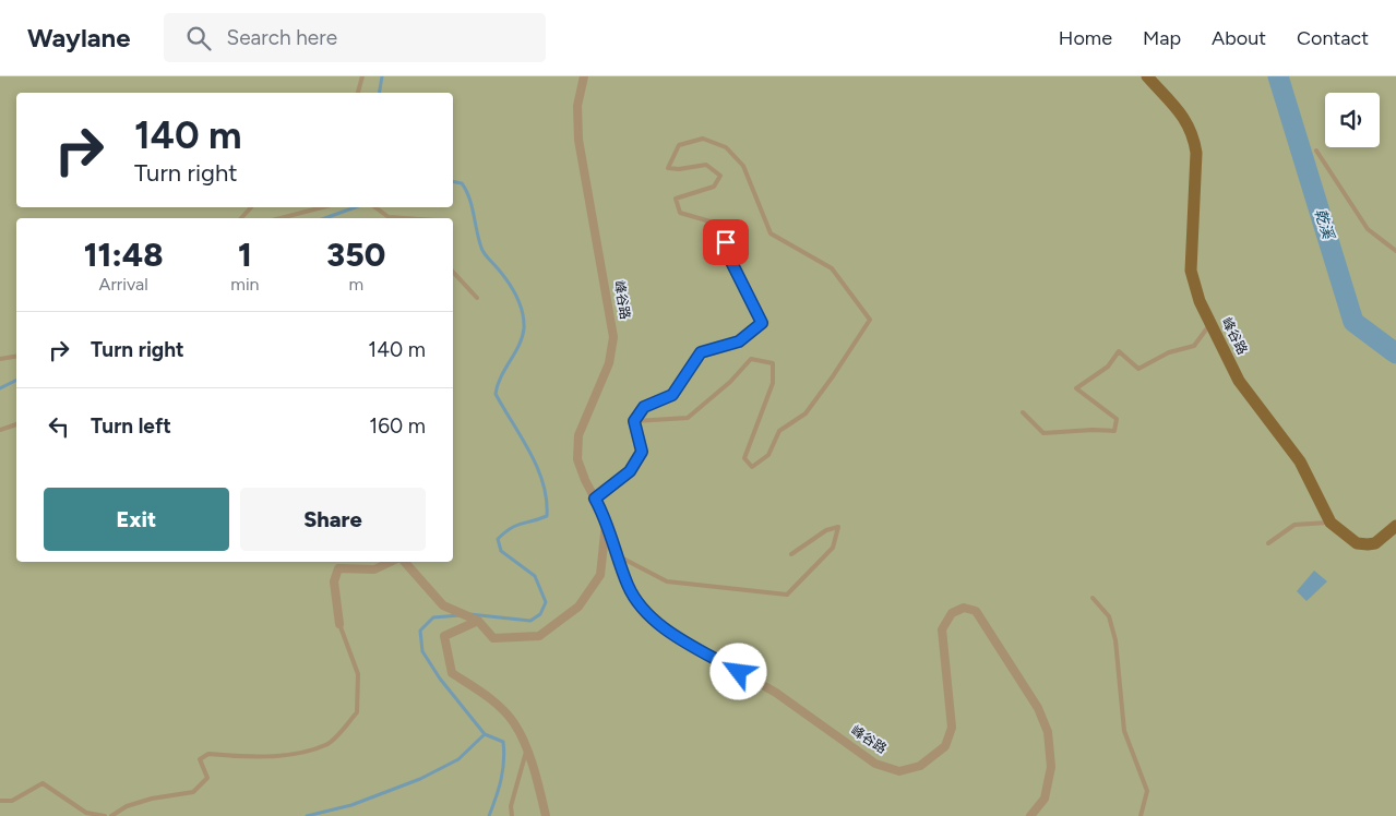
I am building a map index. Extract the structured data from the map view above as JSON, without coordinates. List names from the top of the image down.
{
  "streets": {
    "street": ["峰谷路"]
  },
  "water": ["乾溪"],
  "page": {
    "header": "Waylane",
    "search": "Search here",
    "nav": [
      "Home",
      "Map",
      "About",
      "Contact"
    ],
    "turn": ["140 m", "Turn right"],
    "eta": [
      "11:48",
      "Arrival",
      "1",
      "min",
      "350",
      "m"
    ],
    "list": [
      {
        "name": "Turn right",
        "value": "140 m"
      },
      {
        "name": "Turn left",
        "value": "160 m"
      }
    ],
    "buttons": ["Exit", "Share"]
  }
}
